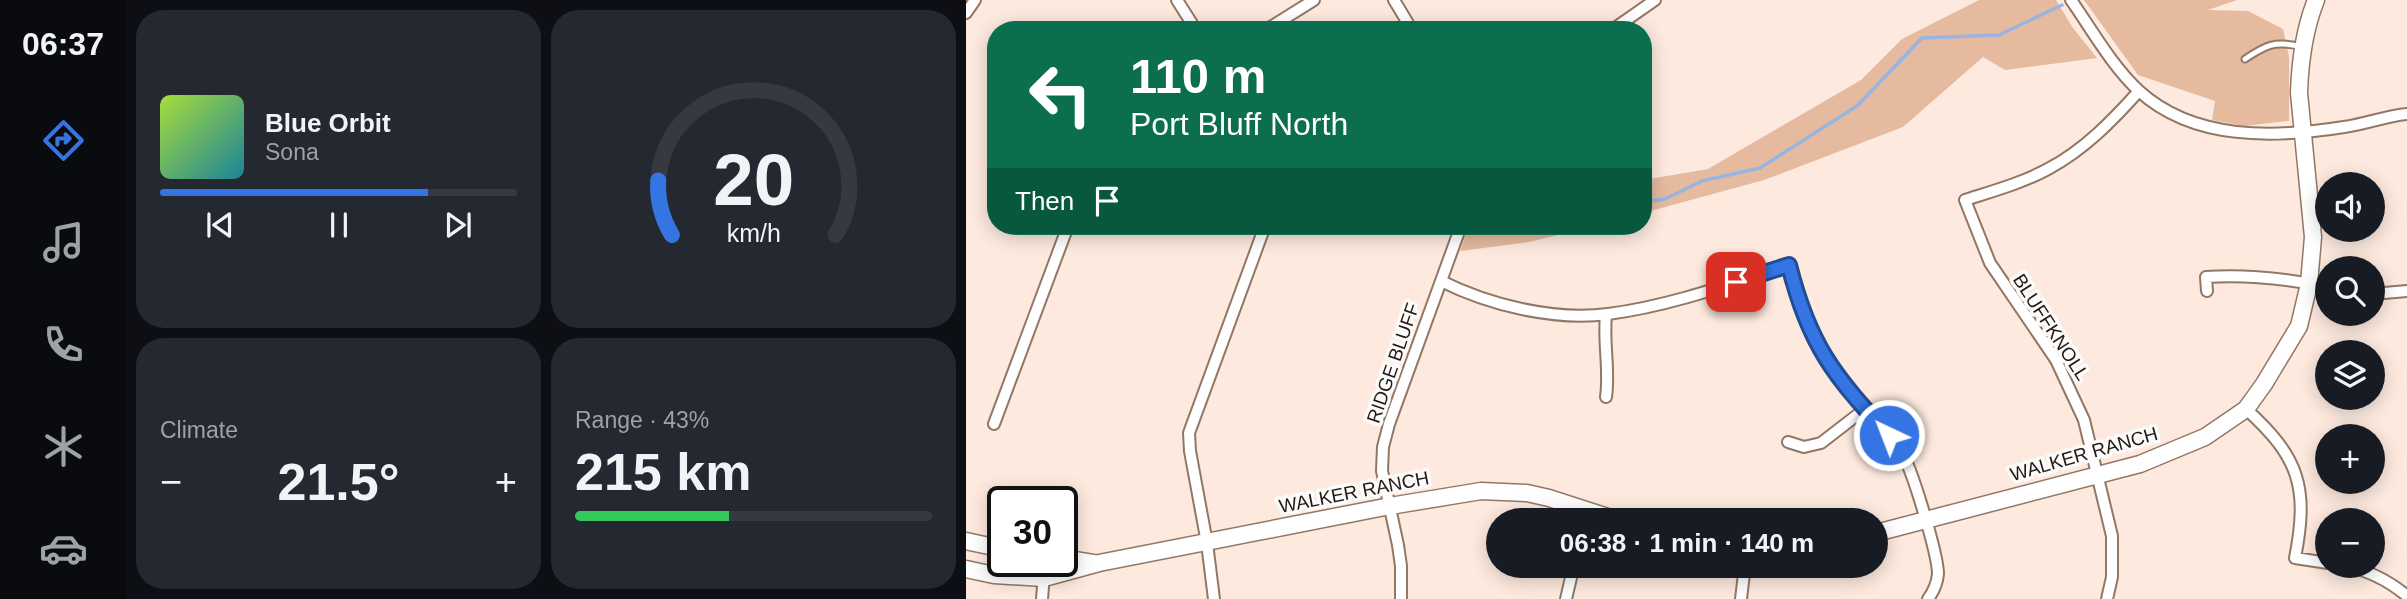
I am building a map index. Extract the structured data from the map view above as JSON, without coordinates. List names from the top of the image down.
{
  "streets": {
    "street": ["BLUFFKNOLL", "RIDGE BLUFF", "WALKER RANCH"]
  },
  "crossings": [
    ["BLUFFKNOLL", "WALKER RANCH"],
    ["RIDGE BLUFF", "WALKER RANCH"]
  ],
  "page": {
    "tabs": "06:37",
    "turn": ["110 m", "Port Bluff North"],
    "song": ["Blue Orbit", "Sona"],
    "then": "Then",
    "map_buttons": ["+", "−"],
    "tile": [
      "Climate",
      ["Range · 43%", "215 km"]
    ],
    "heat": ["−", "21.5°", "+"],
    "limit": "30",
    "trip": "06:38 · 1 min · 140 m",
    "gauge": ["20", "km/h"]
  }
}
